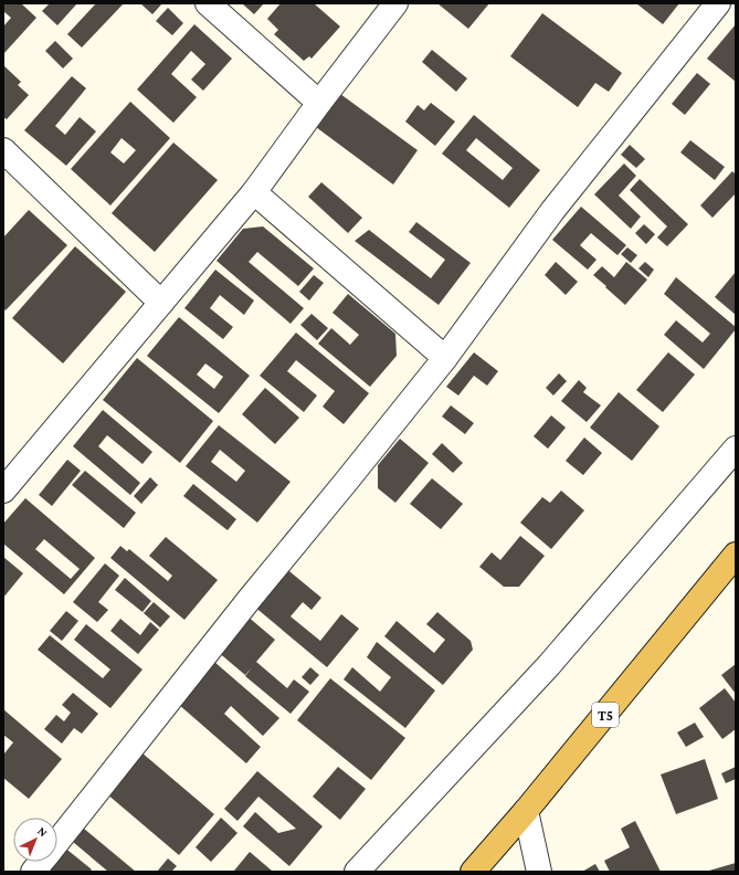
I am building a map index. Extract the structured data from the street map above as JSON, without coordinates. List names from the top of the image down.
{
  "streets": {
    "highway": ["T5"]
  },
  "north": "top right"
}
